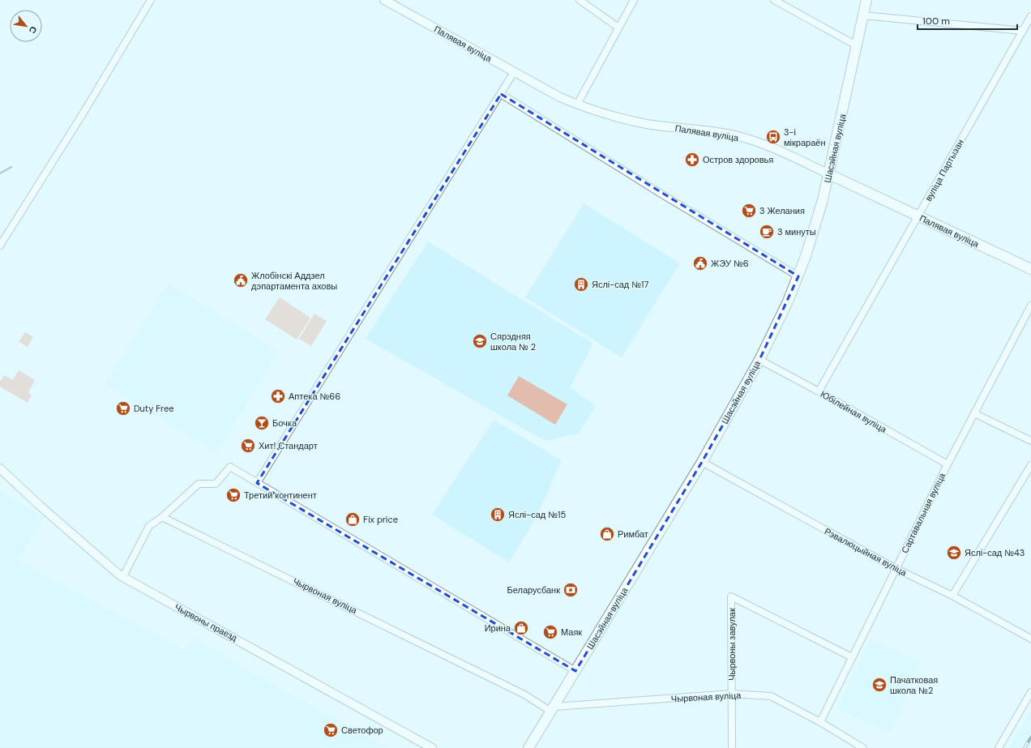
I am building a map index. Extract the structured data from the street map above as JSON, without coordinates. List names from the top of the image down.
{
  "streets": {
    "main road": ["Палявая вуліца", "Шасэйная вуліца"],
    "street": [
      "вуліца Партызан",
      "Юбілейная вуліца",
      "Сартавальная вуліца",
      "Рэвалюцыйная вуліца",
      "Чырвоная вуліца",
      "Чырвоны праезд",
      "Чырвоны завулак"
    ]
  },
  "crossings": [
    ["Палявая вуліца", "Шасэйная вуліца"],
    ["Палявая вуліца", "вуліца Партызан"],
    ["Шасэйная вуліца", "Юбілейная вуліца"],
    ["Шасэйная вуліца", "Рэвалюцыйная вуліца"],
    ["Шасэйная вуліца", "Чырвоная вуліца"],
    ["вуліца Партызан", "Юбілейная вуліца"],
    ["Юбілейная вуліца", "Сартавальная вуліца"],
    ["Сартавальная вуліца", "Рэвалюцыйная вуліца"],
    ["Сартавальная вуліца", "Чырвоная вуліца"],
    ["Сартавальная вуліца", "Чырвоны завулак"],
    ["Чырвоная вуліца", "Чырвоны завулак"]
  ],
  "places": {
    "bus stop": ["3-і мікрараён"],
    "pharmacy": ["Остров здоровья", "Аптека №66"],
    "supermarket": [
      "3 Желания",
      "Duty Free",
      "Хит! Стандарт",
      "Третий континент",
      "Маяк",
      "Светофор"
    ],
    "cafe": ["3 минуты"],
    "public building": ["ЖЭУ №6", "Жлобінскі Аддзел дэпартамента аховы"],
    "building": ["Яслі-сад №17", "Яслі-сад №15"],
    "school or university": ["Сярэдняя школа № 2", "Яслі-сад №43", "Пачатковая школа №2"],
    "bar": ["Бочка"],
    "shop": ["Fix price", "Римбат", "Ирина"],
    "bank": ["Беларусбанк"]
  },
  "scale_bar": "100 m",
  "north": "bottom right"
}
